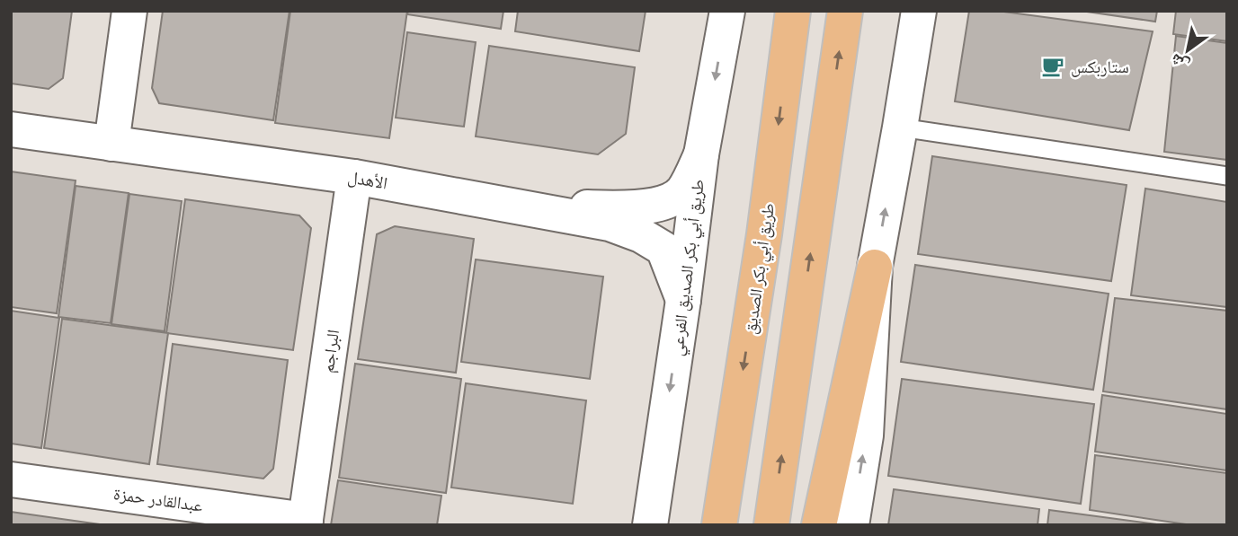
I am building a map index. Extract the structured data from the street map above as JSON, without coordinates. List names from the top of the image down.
{
  "streets": {
    "main road": ["طريق أبي بكر الصديق"],
    "street": [
      "الأهدل",
      "طريق أبي بكر الصديق الفرعي",
      "البراجم",
      "عبدالقادر حمزة"
    ]
  },
  "crossings": [
    ["الأهدل", "طريق أبي بكر الصديق الفرعي"],
    ["الأهدل", "البراجم"],
    ["البراجم", "عبدالقادر حمزة"]
  ],
  "places": {
    "cafe": ["ستاربكس"]
  },
  "north": "bottom left"
}
